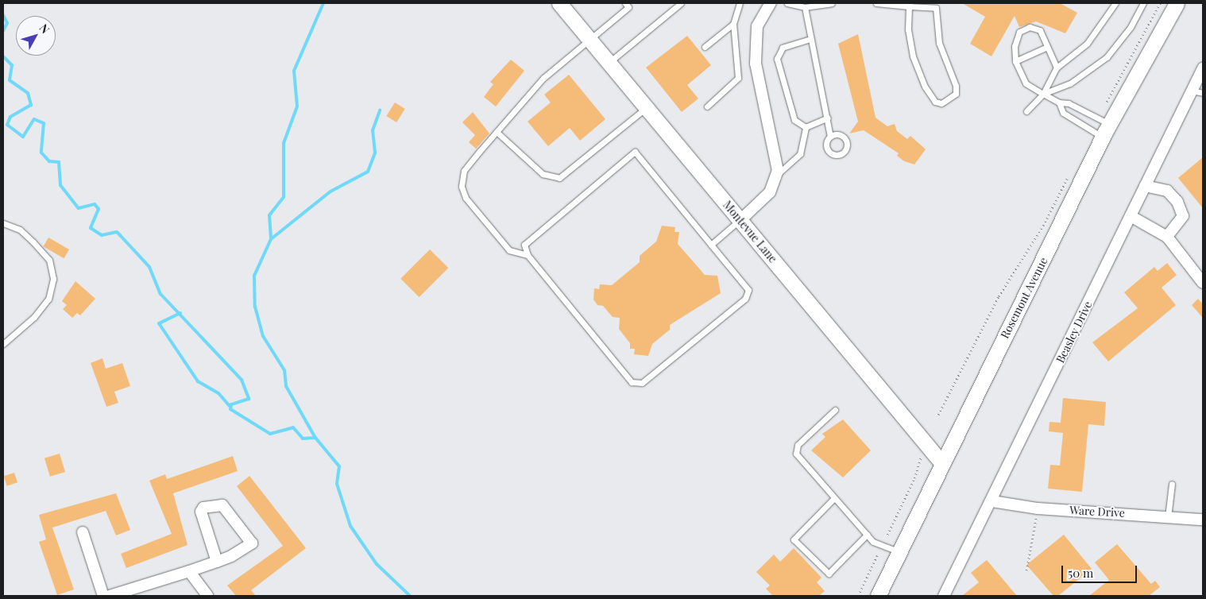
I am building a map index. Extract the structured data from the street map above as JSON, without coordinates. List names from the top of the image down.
{
  "streets": {
    "main road": ["Montevue Lane", "Rosemont Avenue"],
    "street": ["Beasley Drive", "Ware Drive"]
  },
  "crossings": [
    ["Montevue Lane", "Rosemont Avenue"],
    ["Beasley Drive", "Ware Drive"]
  ],
  "scale_bar": "50 m",
  "north": "top right"
}
